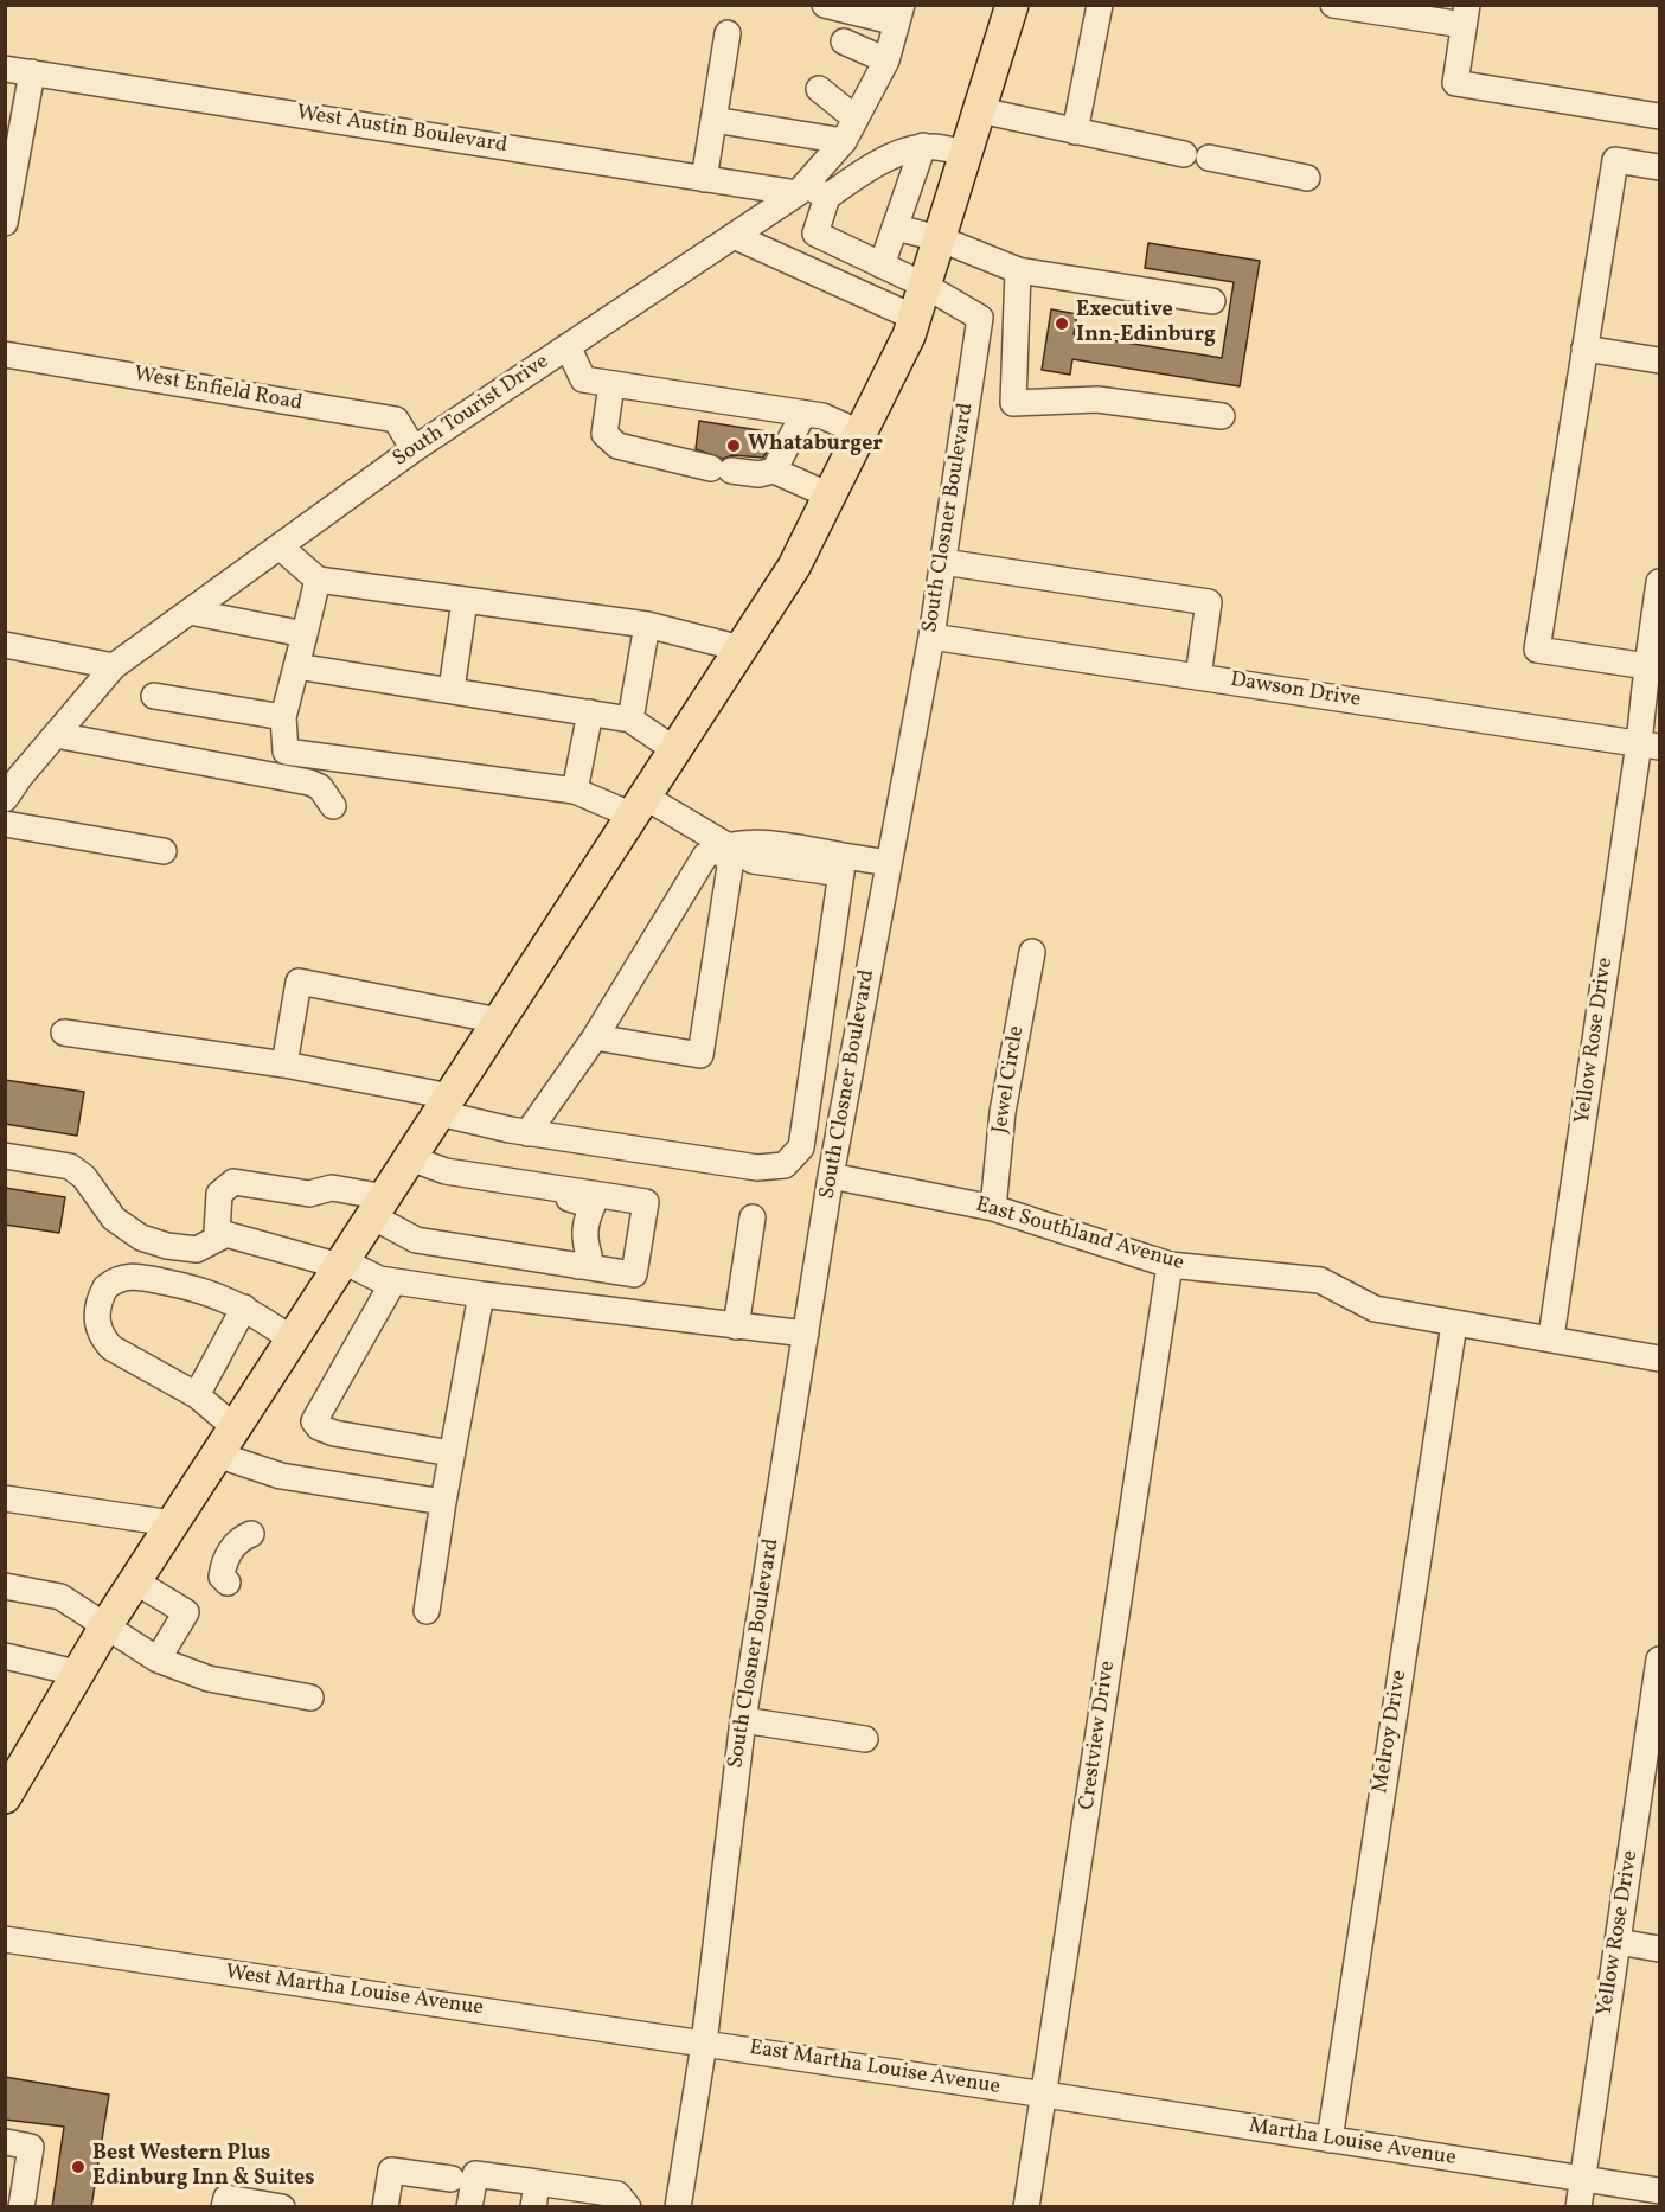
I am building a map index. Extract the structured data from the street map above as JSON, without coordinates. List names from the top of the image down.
{
  "streets": {
    "street": [
      "West Austin Boulevard",
      "West Enfield Road",
      "South Tourist Drive",
      "South Closner Boulevard",
      "Dawson Drive",
      "Yellow Rose Drive",
      "Jewel Circle",
      "East Southland Avenue",
      "Melroy Drive",
      "Crestview Drive",
      "West Martha Louise Avenue",
      "East Martha Louise Avenue",
      "Martha Louise Avenue"
    ]
  },
  "crossings": [
    ["West Austin Boulevard", "South Tourist Drive"],
    ["West Enfield Road", "South Tourist Drive"],
    ["South Closner Boulevard", "Dawson Drive"],
    ["South Closner Boulevard", "East Southland Avenue"],
    ["South Closner Boulevard", "West Martha Louise Avenue"],
    ["South Closner Boulevard", "East Martha Louise Avenue"],
    ["Dawson Drive", "Yellow Rose Drive"],
    ["Yellow Rose Drive", "East Southland Avenue"],
    ["Yellow Rose Drive", "Martha Louise Avenue"],
    ["Jewel Circle", "East Southland Avenue"],
    ["East Southland Avenue", "Melroy Drive"],
    ["East Southland Avenue", "Crestview Drive"],
    ["Melroy Drive", "Martha Louise Avenue"],
    ["Crestview Drive", "East Martha Louise Avenue"],
    ["Crestview Drive", "Martha Louise Avenue"],
    ["West Martha Louise Avenue", "East Martha Louise Avenue"],
    ["East Martha Louise Avenue", "Martha Louise Avenue"]
  ],
  "places": ["Executive Inn-Edinburg", "Whataburger", "Best Western Plus Edinburg Inn & Suites"]
}
